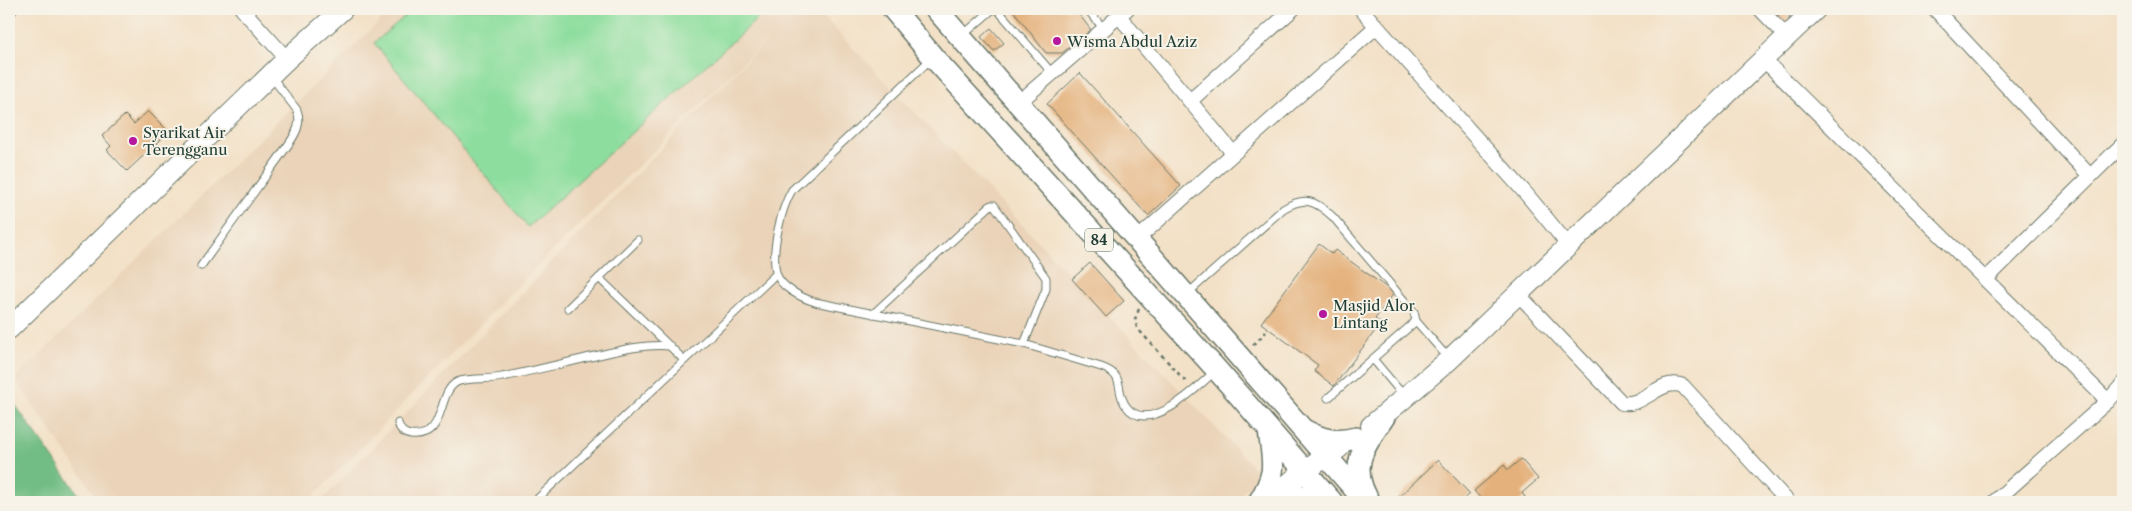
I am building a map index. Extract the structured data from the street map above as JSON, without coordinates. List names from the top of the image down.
{
  "streets": {
    "main road": ["84"]
  },
  "places": ["Wisma Abdul Aziz", "Syarikat Air Terengganu", "Masjid Alor Lintang"]
}
